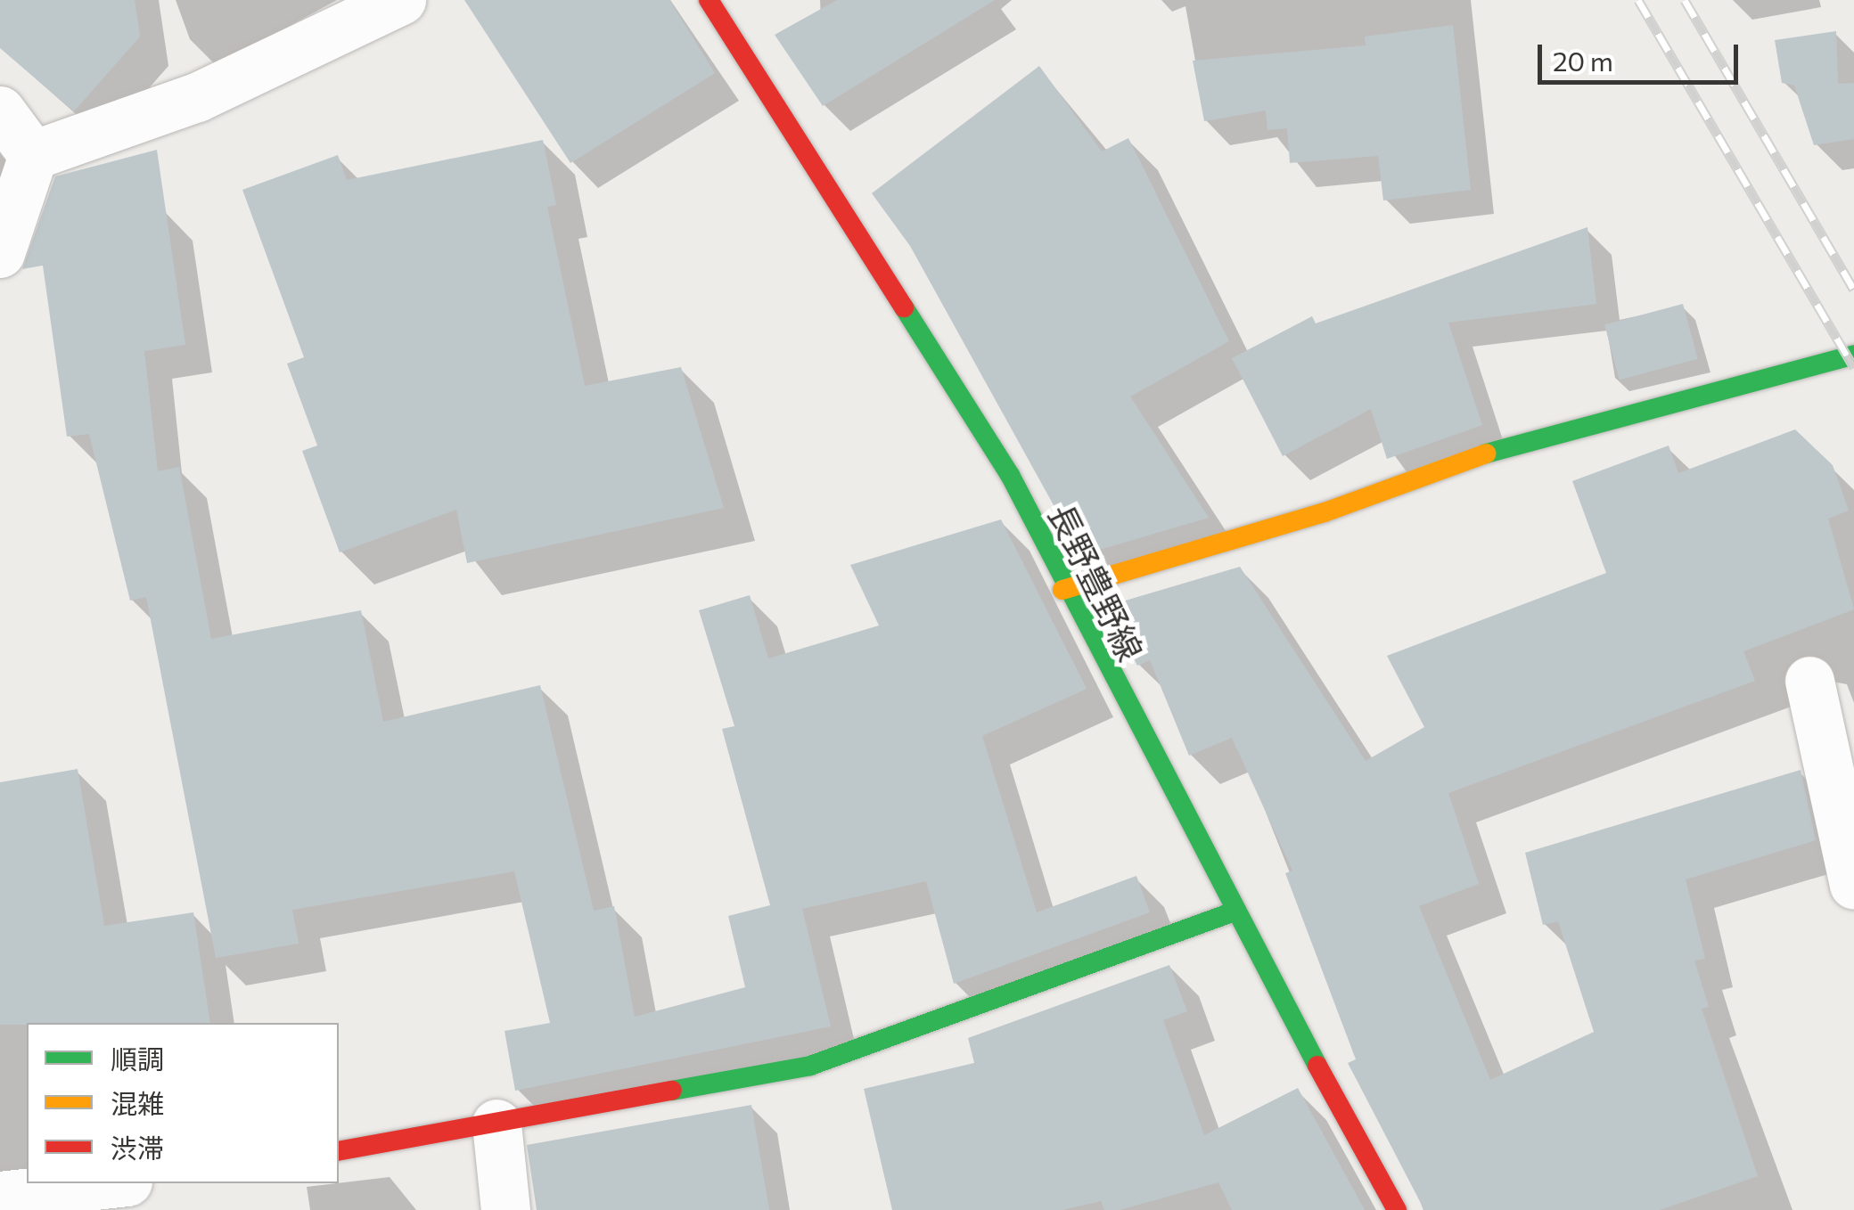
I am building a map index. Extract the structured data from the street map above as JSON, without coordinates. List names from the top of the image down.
{
  "streets": {
    "street": ["長野豊野線"]
  },
  "legend": ["順調", "混雑", "渋滞"],
  "scale_bar": "20 m"
}
